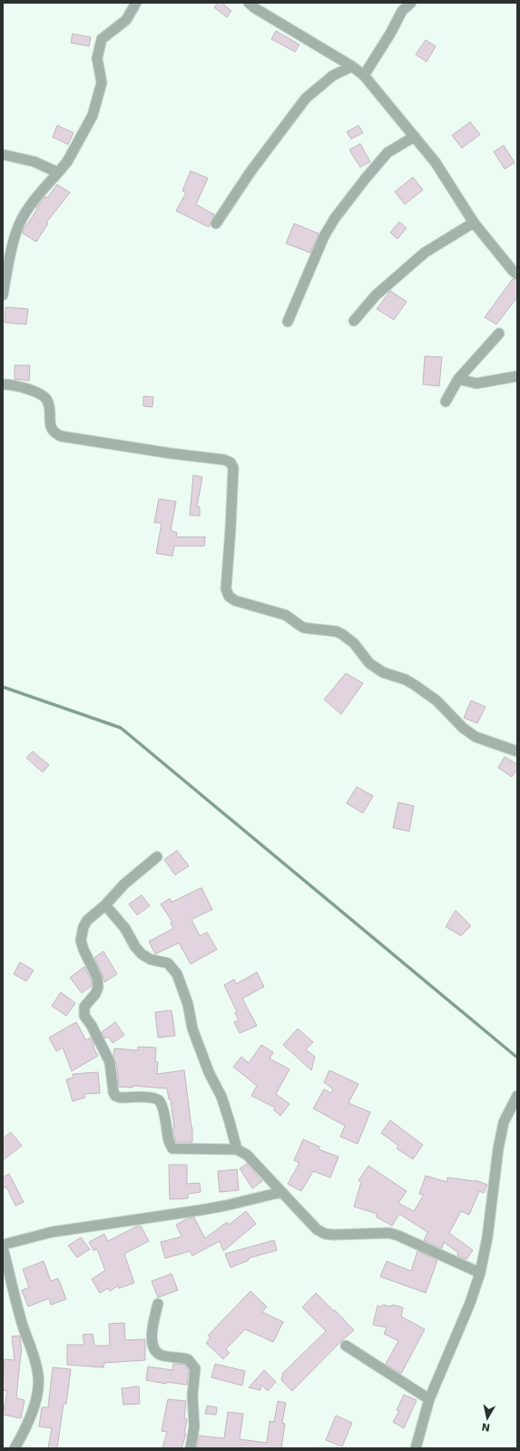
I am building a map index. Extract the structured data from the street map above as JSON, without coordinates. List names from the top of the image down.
{
  "north": "bottom"
}
